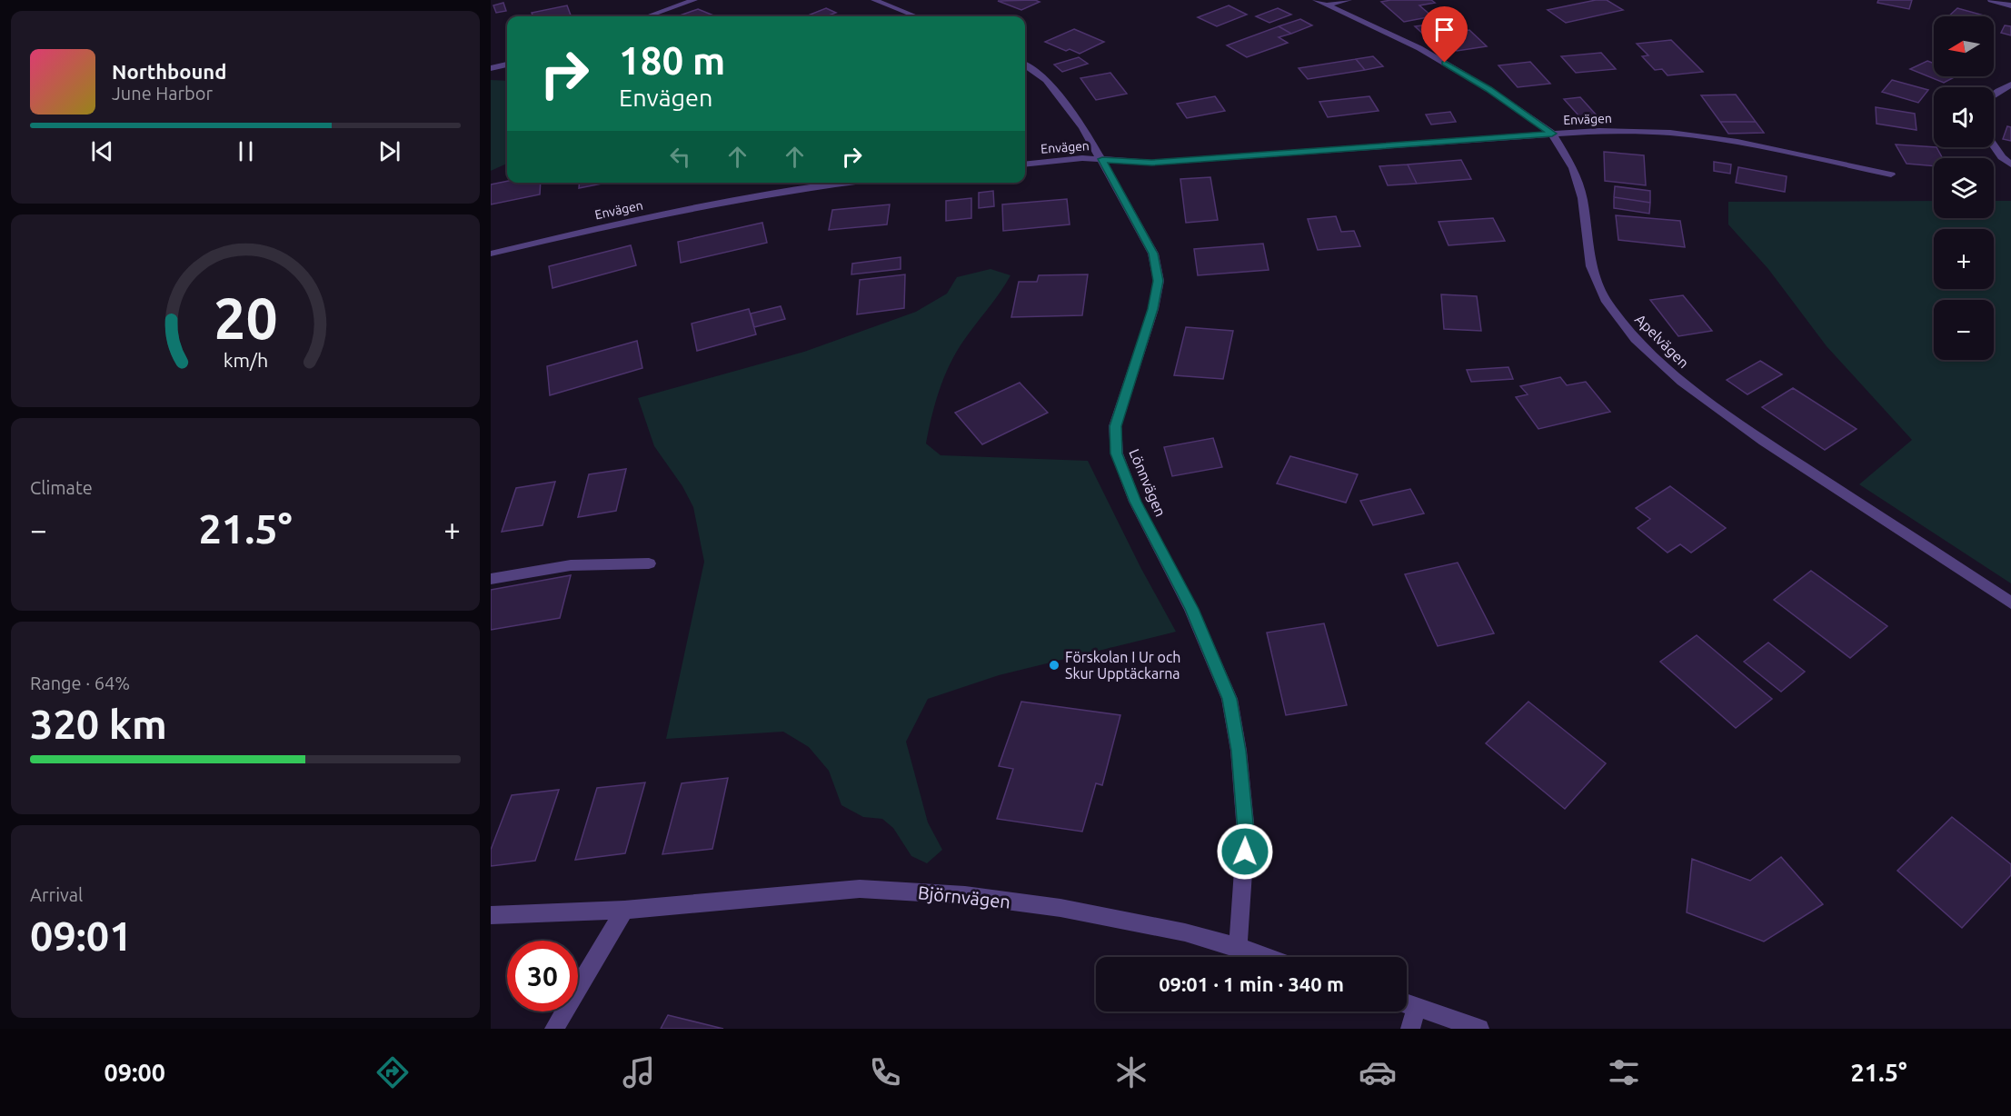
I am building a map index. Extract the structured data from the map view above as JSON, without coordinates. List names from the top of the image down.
{
  "streets": {
    "street": [
      "Envägen",
      "Apelvägen",
      "Lönnvägen",
      "Björnvägen"
    ]
  },
  "crossings": [
    ["Envägen", "Apelvägen"],
    ["Envägen", "Lönnvägen"],
    ["Lönnvägen", "Björnvägen"]
  ],
  "places": ["Förskolan I Ur och Skur Upptäckarna"],
  "north": "left",
  "page": {
    "map_buttons": ["+", "−"],
    "turn": ["180 m", "Envägen"],
    "song": ["Northbound", "June Harbor"],
    "tile": [
      "Climate",
      ["Range · 64%", "320 km"],
      ["Arrival", "09:01"]
    ],
    "heat": ["−", "21.5°", "+"],
    "limit": "30",
    "trip": "09:01 · 1 min · 340 m",
    "tabs": ["09:00", "21.5°"],
    "gauge": ["20", "km/h"]
  }
}
